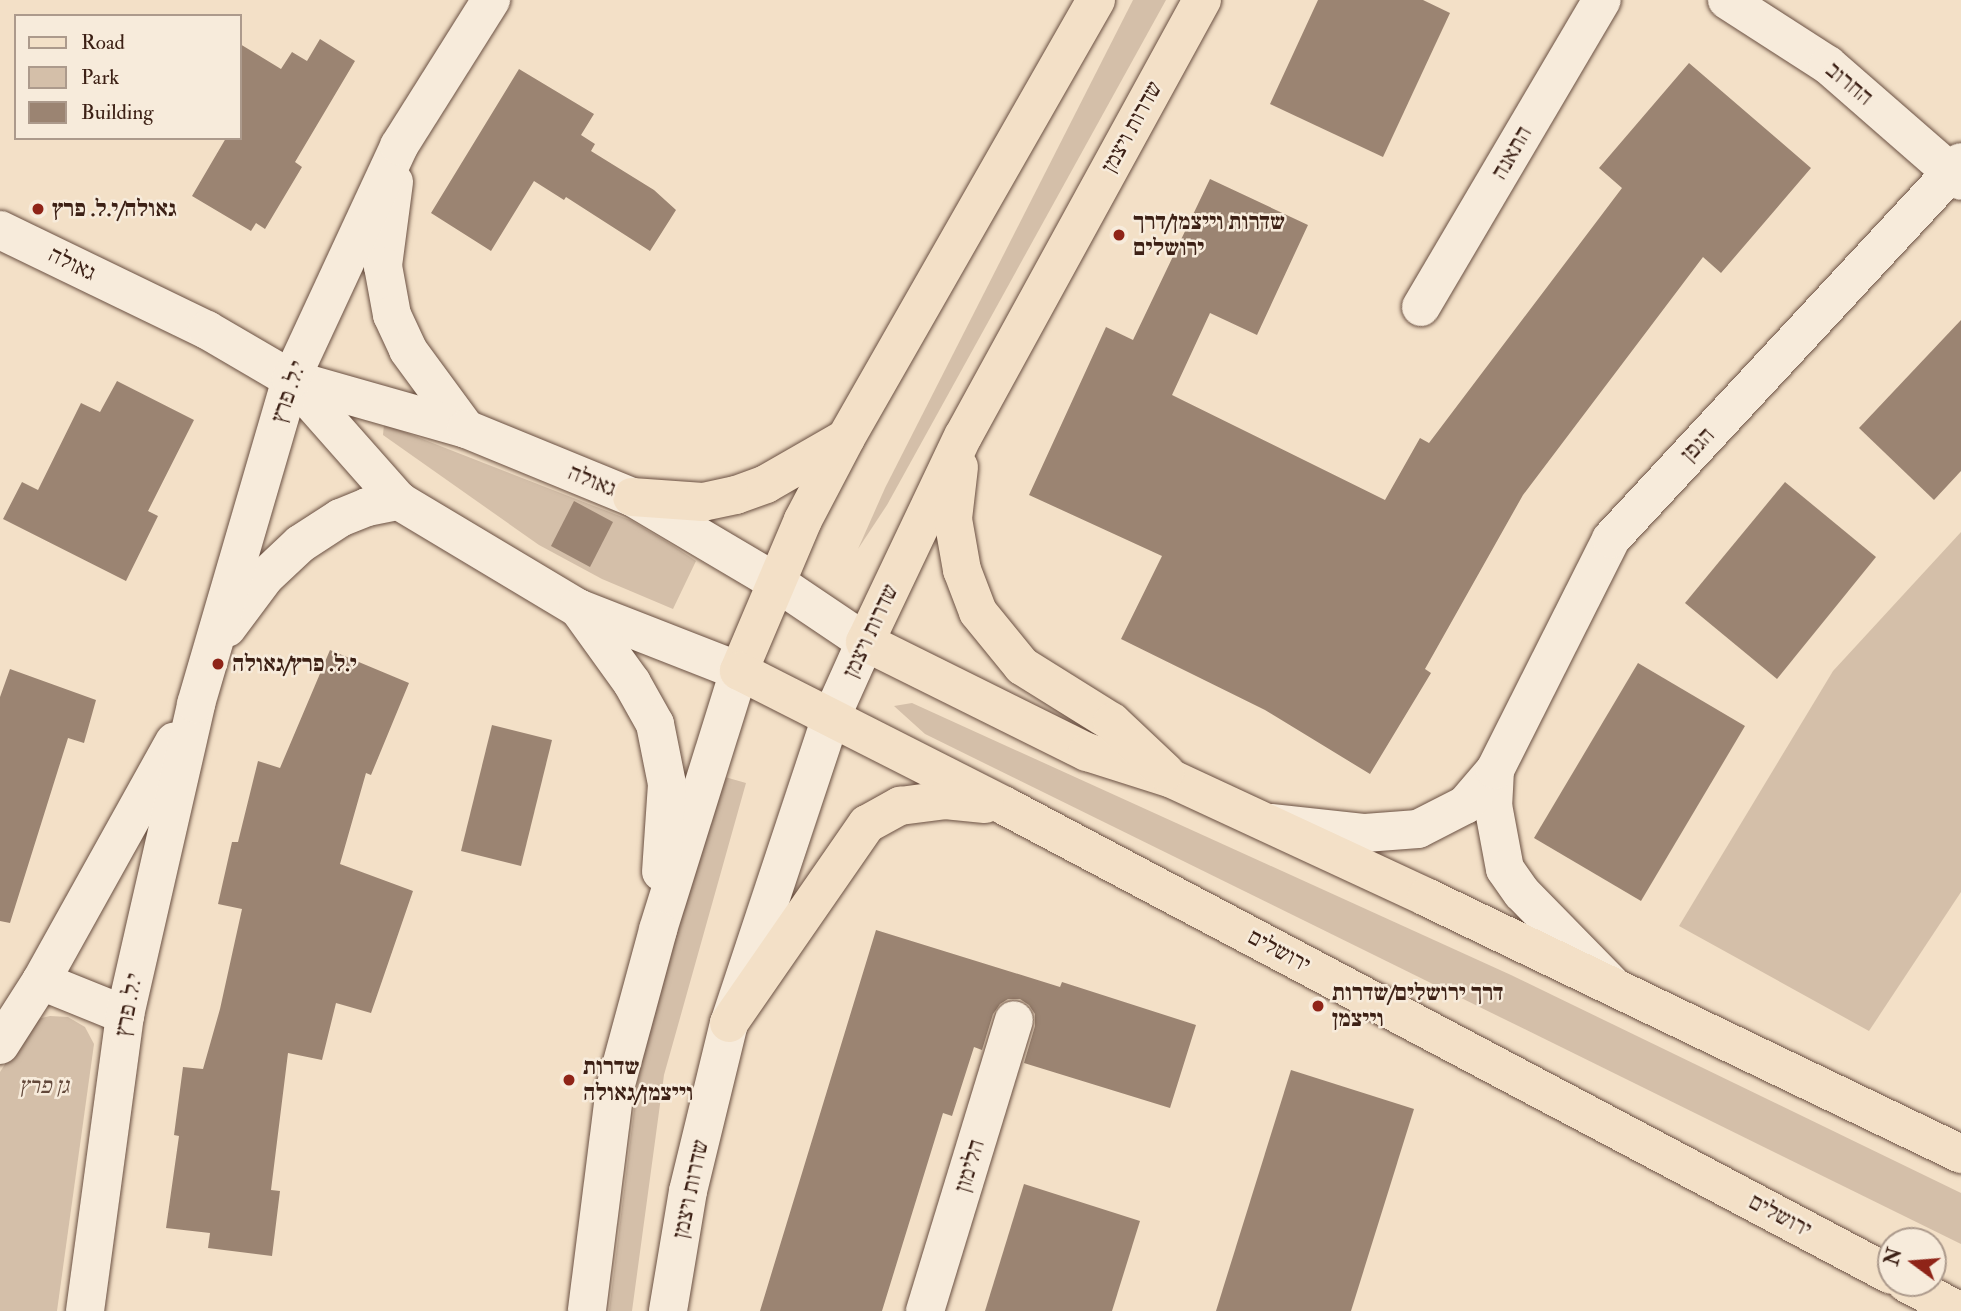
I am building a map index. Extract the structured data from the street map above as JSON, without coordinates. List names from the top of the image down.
{
  "streets": {
    "main road": ["שדרות ויצמן", "ירושלים"],
    "street": [
      "החרוב",
      "התאנה",
      "גאולה",
      "י.ל. פרץ",
      "הגפן",
      "הלימון"
    ]
  },
  "crossings": [
    ["החרוב", "הגפן"],
    ["שדרות ויצמן", "גאולה"],
    ["שדרות ויצמן", "ירושלים"],
    ["גאולה", "י.ל. פרץ"],
    ["גאולה", "ירושלים"]
  ],
  "parks": ["גן פרץ"],
  "places": [
    "גאולה/י.ל. פרץ",
    "שדרות וייצמן/דרך ירושלים",
    "י.ל. פרץ/גאולה",
    "דרך ירושלים/שדרות וייצמן",
    "שדרות וייצמן/גאולה"
  ],
  "legend": ["Road", "Park", "Building"],
  "north": "left"
}
